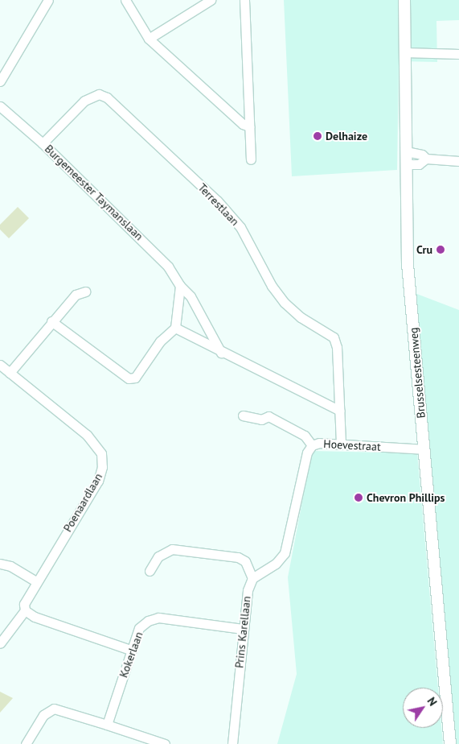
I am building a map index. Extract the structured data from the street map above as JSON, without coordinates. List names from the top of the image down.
{
  "streets": {
    "main road": ["Brusselsesteenweg"],
    "street": [
      "Burgemeester Taymanslaan",
      "Terrestlaan",
      "Hoevestraat",
      "Poenaardlaan",
      "Prins Karellaan",
      "Kokerlaan"
    ]
  },
  "crossings": [
    ["Burgemeester Taymanslaan", "Terrestlaan"],
    ["Terrestlaan", "Hoevestraat"],
    ["Brusselsesteenweg", "Hoevestraat"],
    ["Prins Karellaan", "Kokerlaan"]
  ],
  "places": ["Delhaize", "Cru", "Chevron Phillips"],
  "north": "top right"
}
